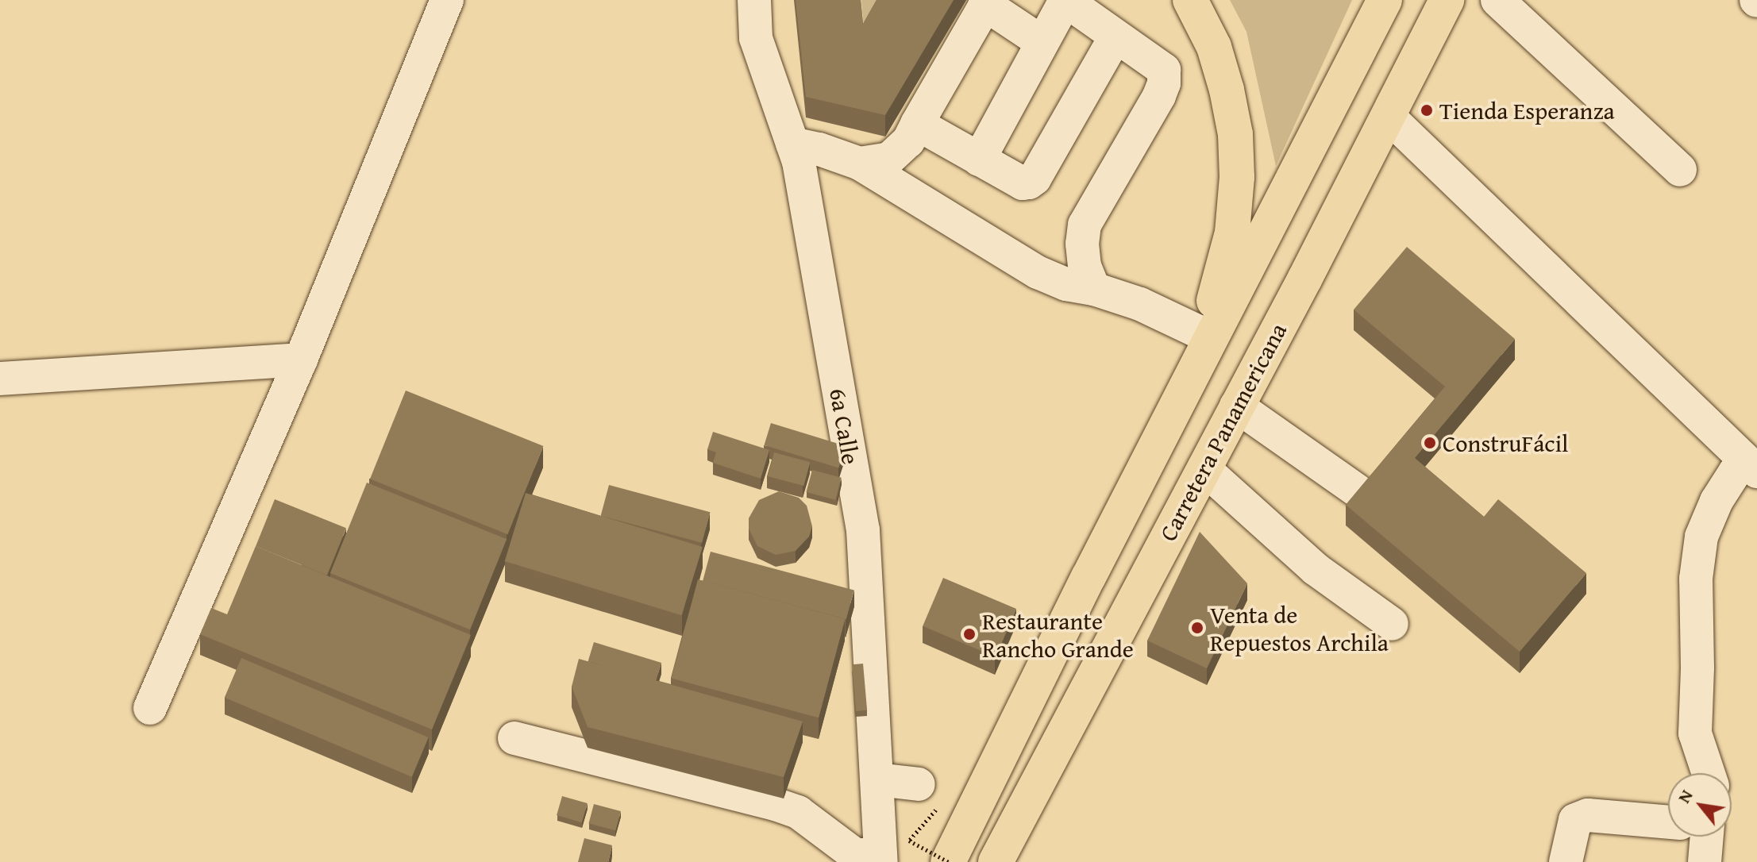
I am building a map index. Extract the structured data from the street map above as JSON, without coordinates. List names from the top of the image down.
{
  "streets": {
    "highway": ["Carretera Panamericana"],
    "street": ["6a Calle"]
  },
  "places": [
    "Tienda Esperanza",
    "ConstruFácil",
    "Venta de Repuestos Archila",
    "Restaurante Rancho Grande"
  ],
  "north": "top left"
}
